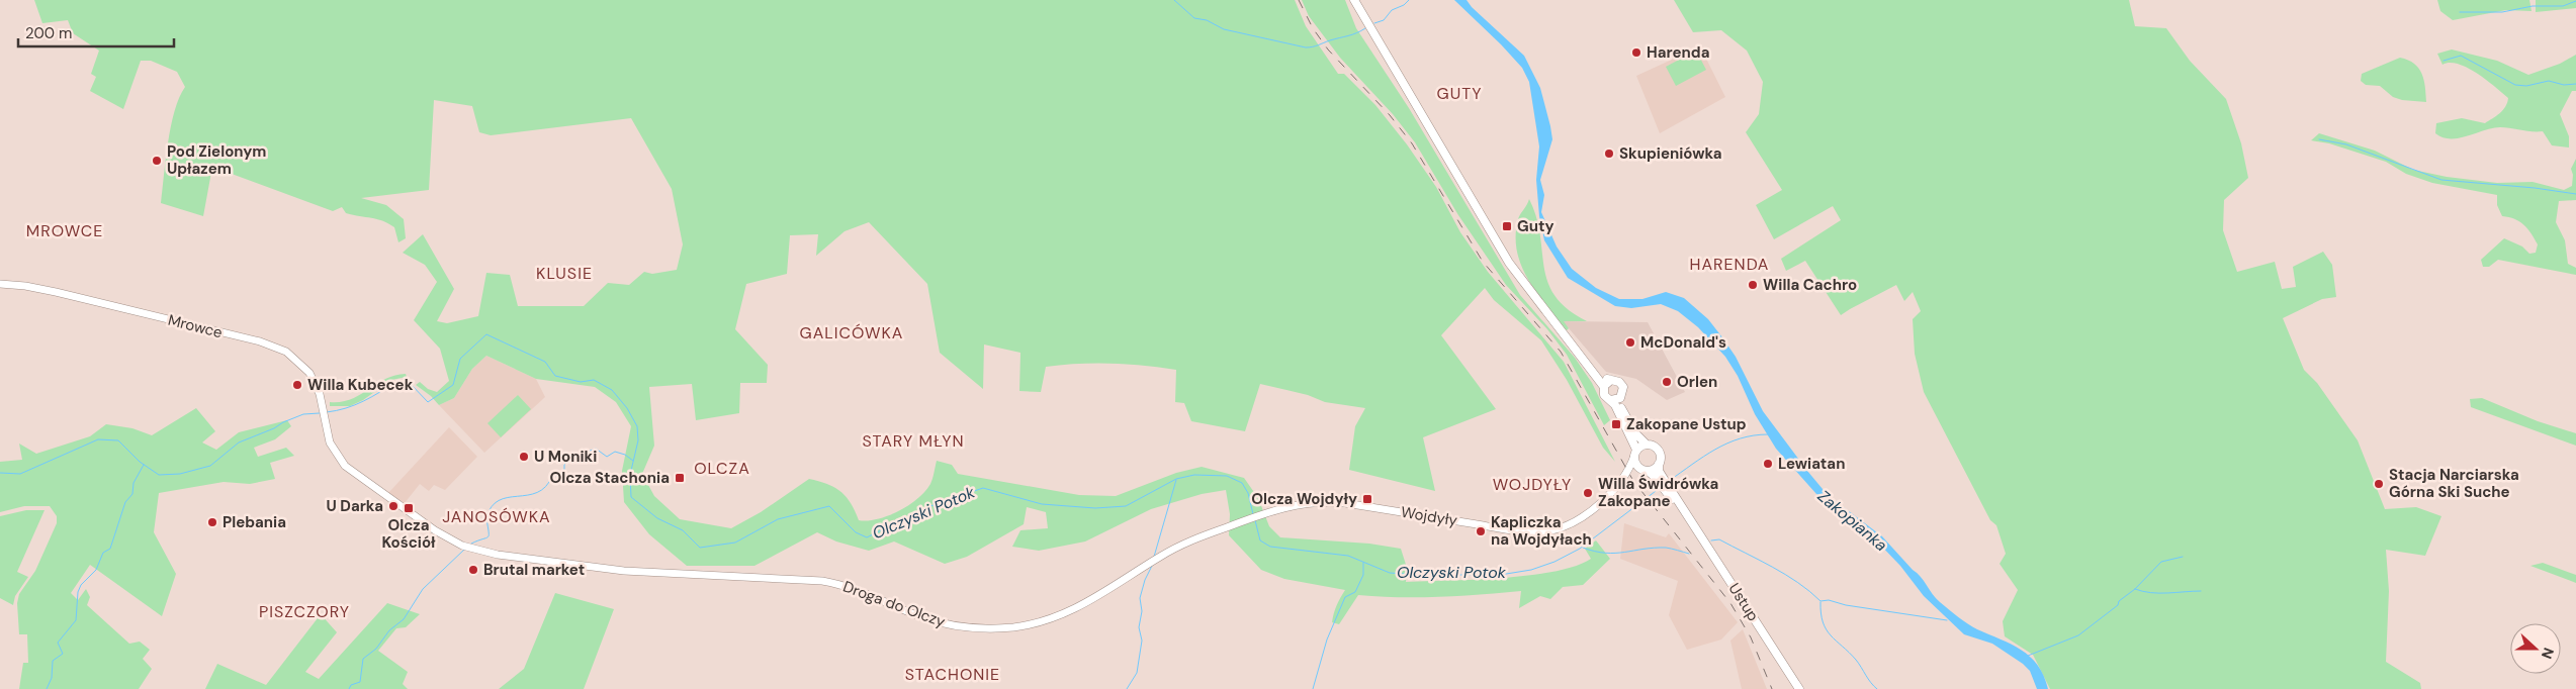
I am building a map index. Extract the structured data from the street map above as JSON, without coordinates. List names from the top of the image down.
{
  "streets": {
    "main road": ["Ustup"],
    "street": ["Mrowce", "Wojdyły", "Droga do Olczy"]
  },
  "crossings": [
    ["Mrowce", "Droga do Olczy"],
    ["Wojdyły", "Ustup"],
    ["Wojdyły", "Droga do Olczy"]
  ],
  "districts": [
    "GUTY",
    "MROWCE",
    "HARENDA",
    "KLUSIE",
    "GALICÓWKA",
    "STARY MŁYN",
    "OLCZA",
    "WOJDYŁY",
    "JANOSÓWKA",
    "PISZCZORY",
    "STACHONIE"
  ],
  "water": ["Olczyski Potok", "Zakopianka"],
  "places": {
    "other": [
      "Harenda",
      "Skupieniówka",
      "Pod Zielonym Upłazem",
      "Willa Cachro",
      "McDonald's",
      "Orlen",
      "Willa Kubecek",
      "U Moniki",
      "Lewiatan",
      "Stacja Narciarska Górna Ski Suche",
      "Willa Świdrówka Zakopane",
      "U Darka",
      "Plebania",
      "Kapliczka na Wojdyłach",
      "Brutal market"
    ],
    "transit": [
      "Guty",
      "Zakopane Ustup",
      "Olcza Stachonia",
      "Olcza Wojdyły",
      "Olcza Kościół"
    ]
  },
  "scale_bar": "200 m",
  "north": "right"
}
